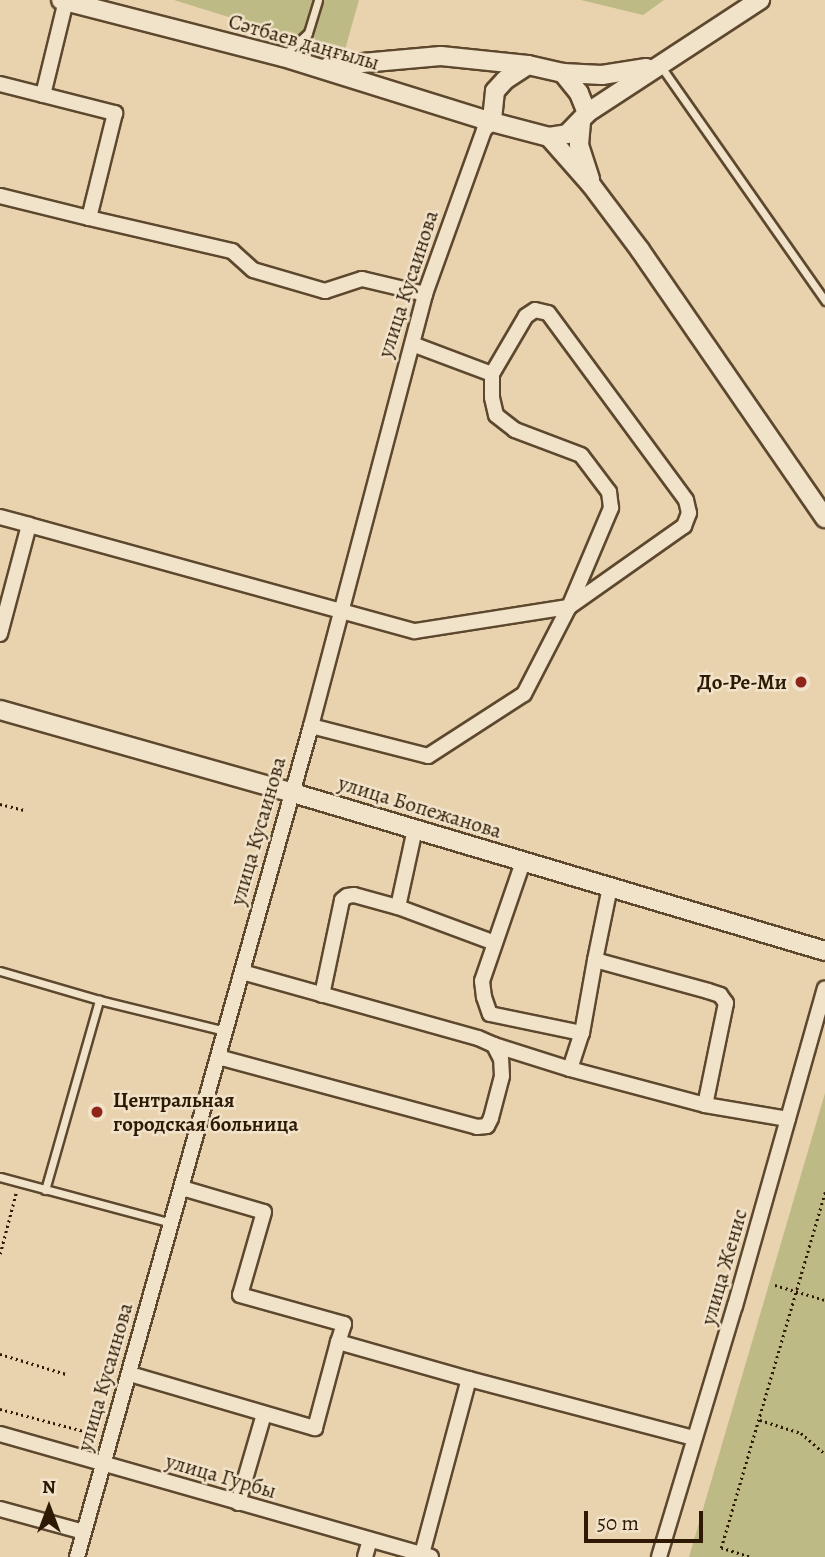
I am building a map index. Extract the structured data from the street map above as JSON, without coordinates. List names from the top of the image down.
{
  "streets": {
    "street": [
      "Сәтбаев даңғылы",
      "улица Кусаинова",
      "улица Бопежанова",
      "улица Женис",
      "улица Гурбы"
    ]
  },
  "crossings": [
    ["Сәтбаев даңғылы", "улица Кусаинова"],
    ["улица Кусаинова", "улица Бопежанова"],
    ["улица Кусаинова", "улица Гурбы"]
  ],
  "places": ["До-Ре-Ми", "Центральная городская больница"],
  "scale_bar": "50 m",
  "north": "top"
}
